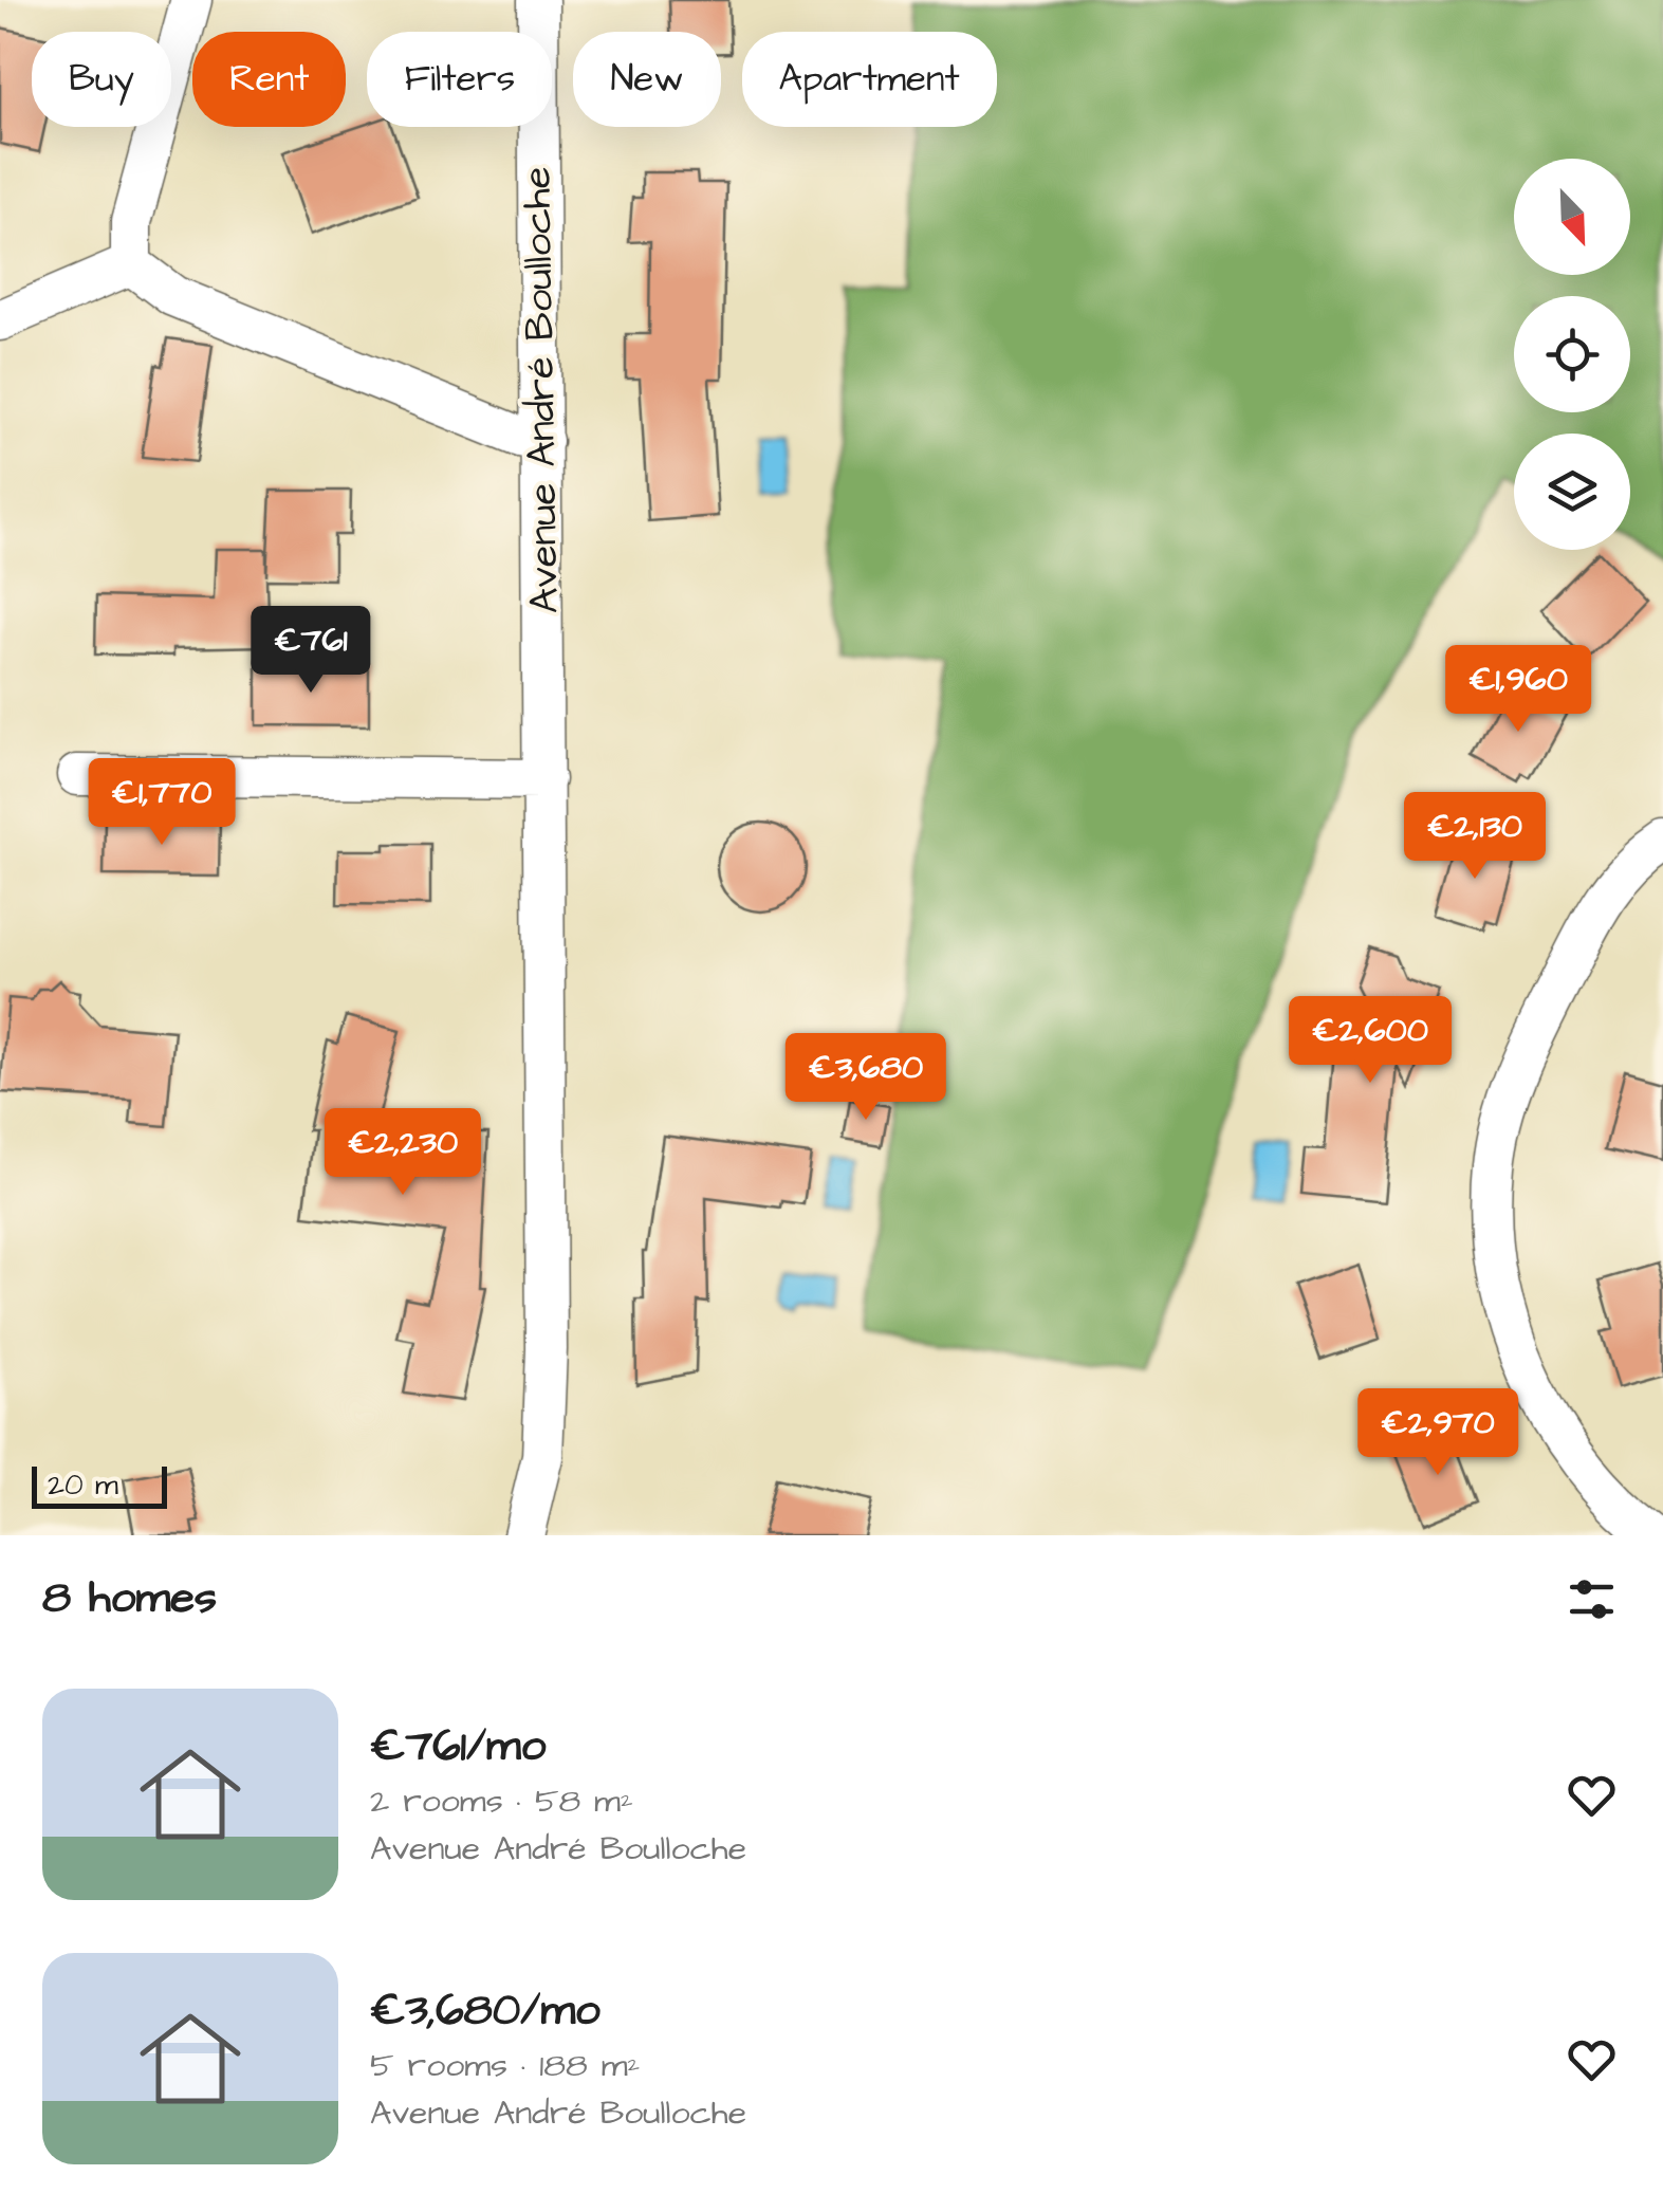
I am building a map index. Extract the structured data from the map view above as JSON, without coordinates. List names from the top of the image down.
{
  "streets": {
    "street": ["Avenue André Boulloche"]
  },
  "scale_bar": "20 m",
  "north": "bottom right",
  "page": {
    "chip": [
      "Buy",
      "Rent",
      "Filters",
      "New",
      "Apartment"
    ],
    "price": [
      "€761",
      "€1,960",
      "€1,770",
      "€2,130",
      "€2,600",
      "€3,680",
      "€2,230",
      "€2,970"
    ],
    "scale": "20 m",
    "heading": "8 homes",
    "list": [
      {
        "name": "€761/mo",
        "note": "2 rooms · 58 m² · Avenue André Boulloche"
      },
      {
        "name": "€3,680/mo",
        "note": "5 rooms · 188 m² · Avenue André Boulloche"
      }
    ]
  }
}
